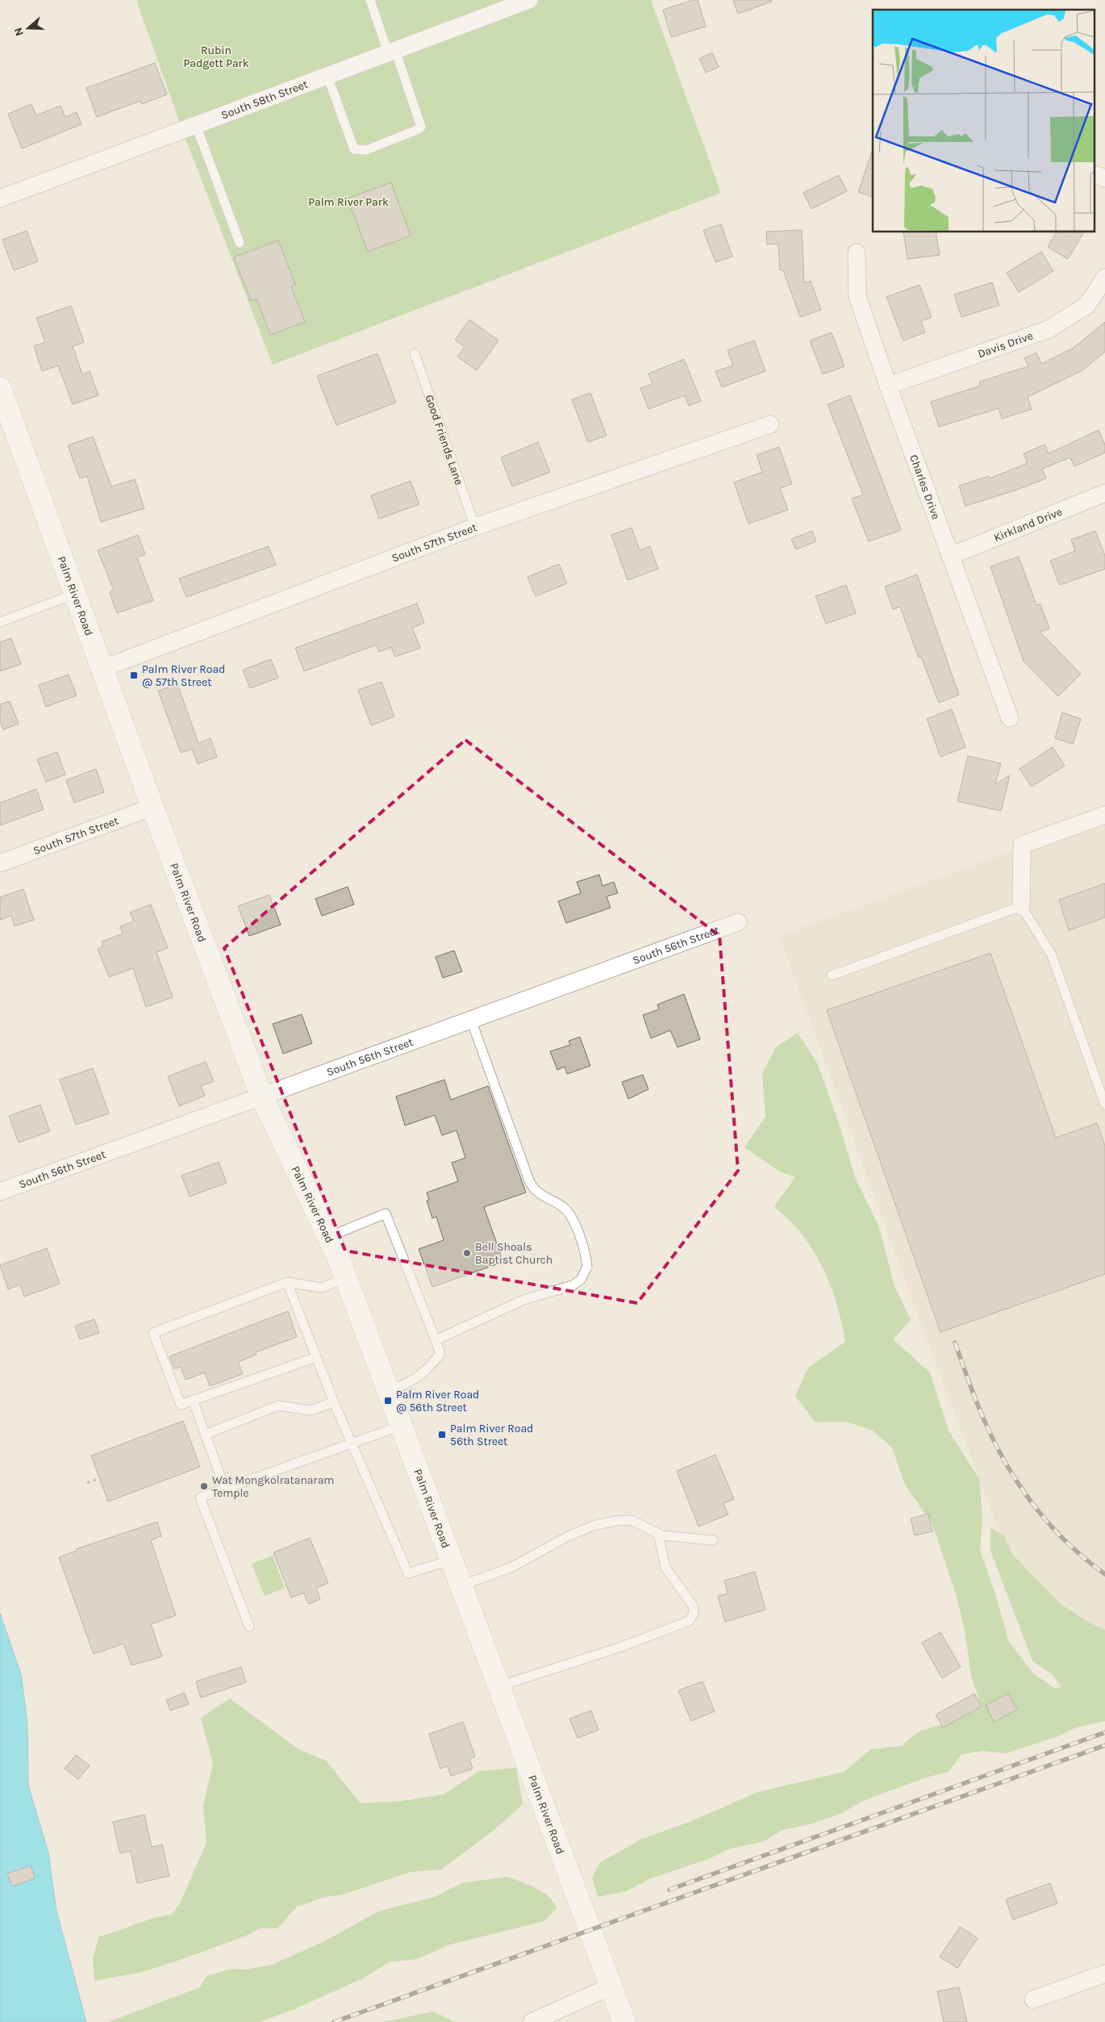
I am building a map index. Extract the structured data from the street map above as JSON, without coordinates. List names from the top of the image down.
{
  "streets": {
    "street": [
      "South 58th Street",
      "Davis Drive",
      "Charles Drive",
      "Kirkland Drive",
      "South 57th Street",
      "Palm River Road",
      "South 56th Street"
    ],
    "lane": ["Good Friends Lane"]
  },
  "crossings": [
    ["Davis Drive", "Charles Drive"],
    ["Good Friends Lane", "South 57th Street"],
    ["Charles Drive", "Kirkland Drive"],
    ["South 57th Street", "Palm River Road"],
    ["Palm River Road", "South 56th Street"]
  ],
  "parks": ["Rubin Padgett Park", "Palm River Park"],
  "places": {
    "transit": ["Palm River Road @ 57th Street", "Palm River Road @ 56th Street", "Palm River Road 56th Street"],
    "other": ["Bell Shoals Baptist Church", "Wat Mongkolratanaram Temple"]
  },
  "north": "left"
}
